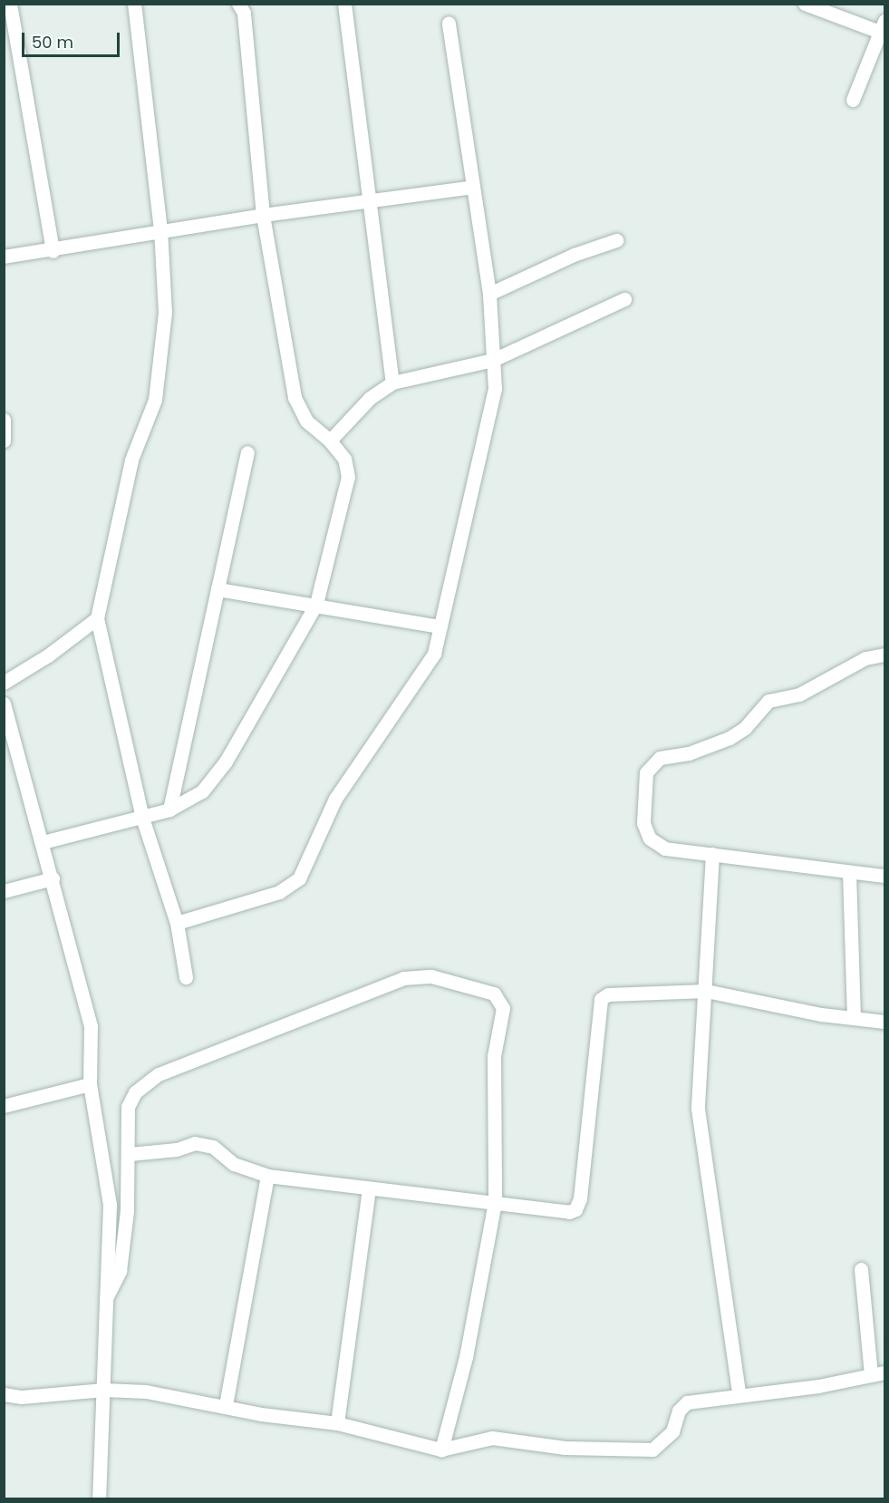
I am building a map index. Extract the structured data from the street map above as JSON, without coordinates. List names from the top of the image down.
{
  "scale_bar": "50 m"
}
